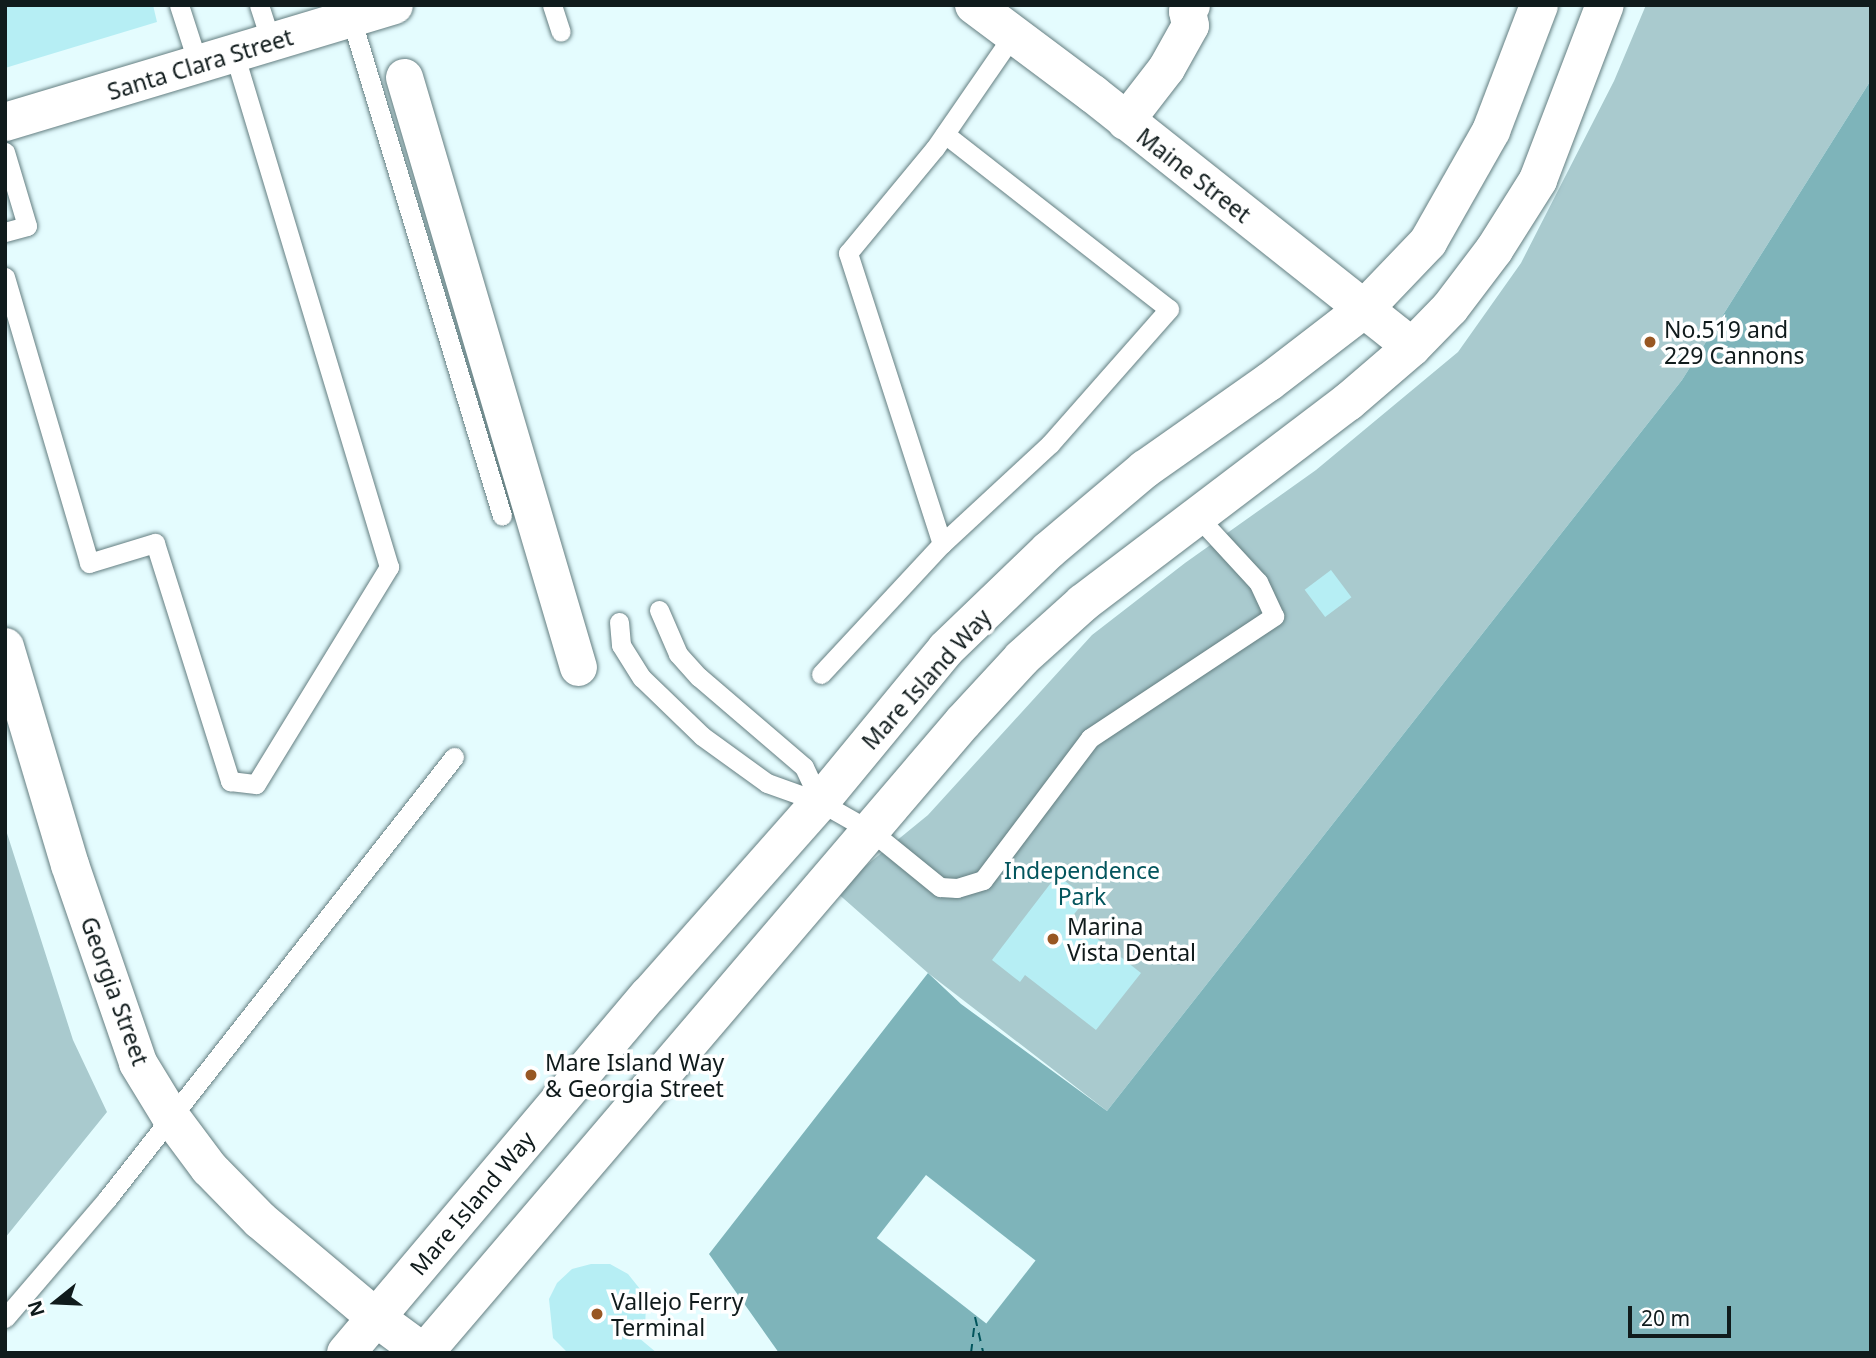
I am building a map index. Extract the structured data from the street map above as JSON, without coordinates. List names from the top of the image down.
{
  "streets": {
    "main road": [
      "Santa Clara Street",
      "Maine Street",
      "Mare Island Way",
      "Georgia Street"
    ]
  },
  "crossings": [
    ["Maine Street", "Mare Island Way"],
    ["Mare Island Way", "Georgia Street"]
  ],
  "parks": ["Independence Park"],
  "places": [
    "No.519 and 229 Cannons",
    "Marina Vista Dental",
    "Mare Island Way & Georgia Street",
    "Vallejo Ferry Terminal"
  ],
  "scale_bar": "20 m",
  "north": "left"
}
